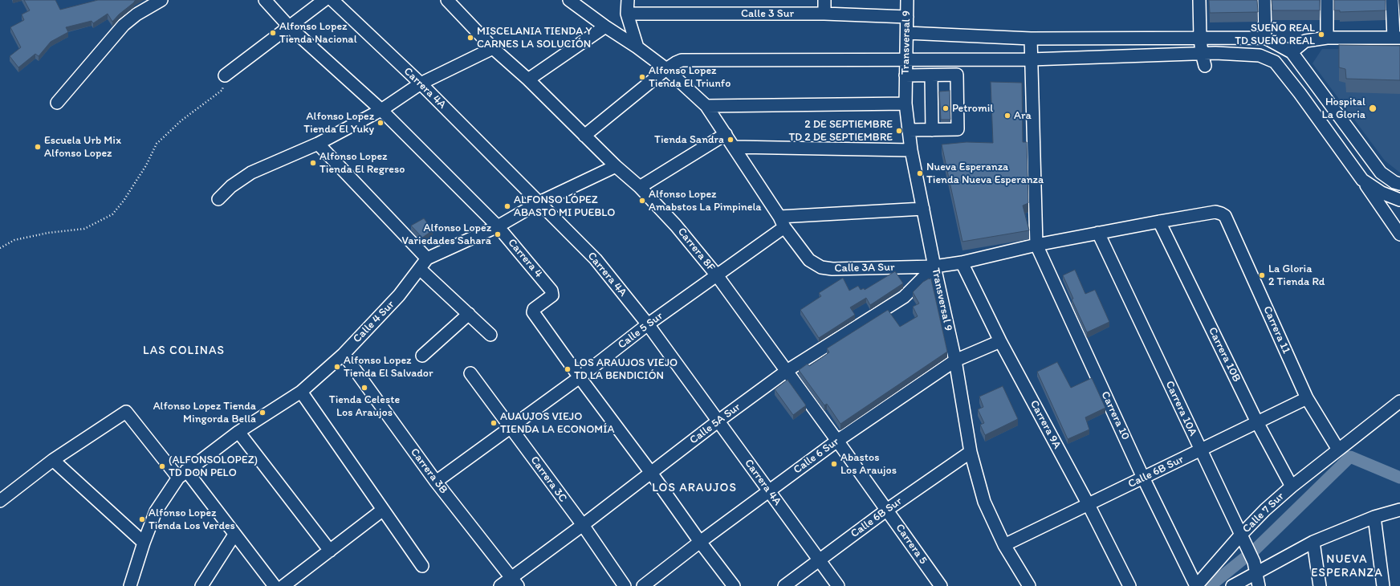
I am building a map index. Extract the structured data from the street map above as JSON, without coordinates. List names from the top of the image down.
{
  "streets": {
    "street": [
      "Calle 3 Sur",
      "Transversal 9",
      "Carrera 4A",
      "Carrera 8F",
      "Carrera 4",
      "Calle 3A Sur",
      "Calle 4 Sur",
      "Carrera 11",
      "Calle 5 Sur",
      "Carrera 10B",
      "Carrera 10A",
      "Carrera 10",
      "Calle 5A Sur",
      "Carrera 9A",
      "Calle 6 Sur",
      "Carrera 3B",
      "Calle 6B Sur",
      "Carrera 3C",
      "Calle 7 Sur",
      "Carrera 5"
    ]
  },
  "crossings": [
    ["Calle 3 Sur", "Transversal 9"],
    ["Transversal 9", "Calle 3A Sur"],
    ["Transversal 9", "Calle 5A Sur"],
    ["Transversal 9", "Calle 6 Sur"],
    ["Transversal 9", "Calle 6B Sur"],
    ["Carrera 4A", "Calle 5 Sur"],
    ["Carrera 4A", "Calle 5A Sur"],
    ["Carrera 4A", "Calle 6 Sur"],
    ["Carrera 4A", "Calle 6B Sur"],
    ["Carrera 8F", "Calle 5 Sur"],
    ["Carrera 8F", "Calle 5A Sur"],
    ["Carrera 8F", "Calle 6 Sur"],
    ["Carrera 8F", "Carrera 5"],
    ["Carrera 4", "Calle 5 Sur"],
    ["Calle 3A Sur", "Carrera 11"],
    ["Calle 3A Sur", "Calle 5 Sur"],
    ["Calle 3A Sur", "Carrera 10B"],
    ["Calle 3A Sur", "Carrera 10A"],
    ["Calle 3A Sur", "Carrera 10"],
    ["Calle 3A Sur", "Calle 5A Sur"],
    ["Calle 3A Sur", "Carrera 9A"],
    ["Calle 4 Sur", "Carrera 3B"],
    ["Carrera 11", "Calle 6B Sur"],
    ["Carrera 11", "Calle 7 Sur"],
    ["Calle 5 Sur", "Carrera 3B"],
    ["Calle 5 Sur", "Carrera 3C"],
    ["Carrera 10B", "Calle 6B Sur"],
    ["Carrera 10B", "Calle 7 Sur"],
    ["Carrera 10A", "Calle 6B Sur"],
    ["Carrera 10A", "Calle 7 Sur"],
    ["Carrera 10", "Calle 6B Sur"],
    ["Carrera 10", "Calle 7 Sur"],
    ["Calle 5A Sur", "Carrera 3B"],
    ["Calle 5A Sur", "Carrera 3C"],
    ["Carrera 9A", "Calle 6 Sur"],
    ["Carrera 9A", "Calle 6B Sur"],
    ["Calle 6 Sur", "Carrera 5"],
    ["Calle 6B Sur", "Carrera 5"]
  ],
  "districts": ["LAS COLINAS", "LOS ARAUJOS", "NUEVA ESPERANZA"],
  "places": [
    "Alfonso Lopez Tienda Nacional",
    "SUEÑO REAL TD SUEÑO REAL",
    "MISCELANIA TIENDA Y CARNES LA SOLUCIÓN",
    "Alfonso Lopez Tienda El Triunfo",
    "Petromil",
    "Hospital La Gloria",
    "Ara",
    "Alfonso Lopez Tienda El Yuky",
    "2 DE SEPTIEMBRE TD 2 DE SEPTIEMBRE",
    "Tienda Sandra",
    "Escuela Urb Mix Alfonso Lopez",
    "Alfonso Lopez Tienda El Regreso",
    "Nueva Esperanza Tienda Nueva Esperanza",
    "Alfonso Lopez Amabstos La Pimpinela",
    "ALFONSO LÓPEZ ABASTO MI PUEBLO",
    "Alfonso Lopez Variedades Sahara",
    "La Gloria 2 Tienda Rd",
    "Alfonso Lopez Tienda El Salvador",
    "LOS ARAUJOS VIEJO TD LA BENDICIÓN",
    "Tienda Celeste Los Araujos",
    "Alfonso Lopez Tienda Mingorda Bella",
    "AUAUJOS VIEJO TIENDA LA ECONOMÍA",
    "Abastos Los Araujos",
    "(ALFONSOLOPEZ) TD DON PELO",
    "Alfonso Lopez Tienda Los Verdes"
  ]
}
